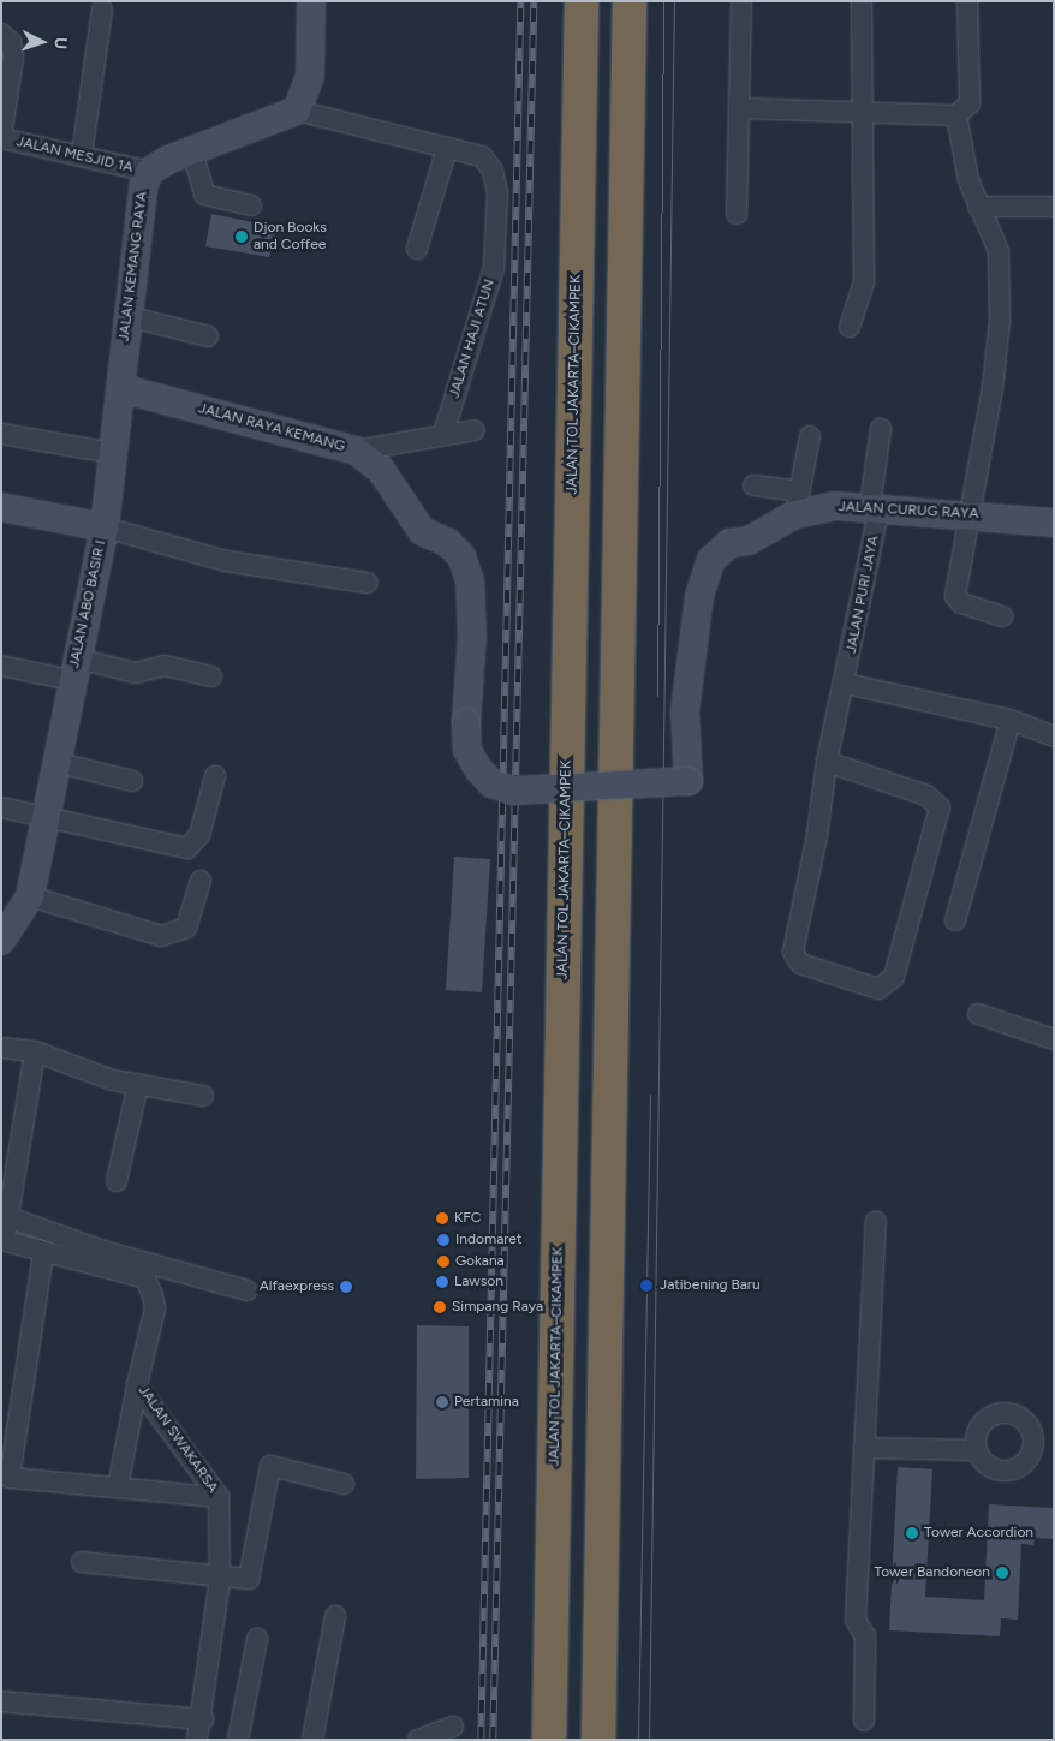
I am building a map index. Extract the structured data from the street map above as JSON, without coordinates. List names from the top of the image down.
{
  "streets": {
    "highway": ["JALAN TOL JAKARTA–CIKAMPEK"],
    "street": [
      "JALAN MESJID 1A",
      "JALAN KEMANG RAYA",
      "JALAN HAJI ATUN",
      "JALAN RAYA KEMANG",
      "JALAN CURUG RAYA",
      "JALAN PURI JAYA",
      "JALAN ABO BASIR I",
      "JALAN SWAKARSA"
    ]
  },
  "crossings": [
    ["JALAN MESJID 1A", "JALAN KEMANG RAYA"],
    ["JALAN KEMANG RAYA", "JALAN RAYA KEMANG"],
    ["JALAN KEMANG RAYA", "JALAN ABO BASIR I"],
    ["JALAN RAYA KEMANG", "JALAN CURUG RAYA"],
    ["JALAN CURUG RAYA", "JALAN PURI JAYA"]
  ],
  "places": [
    "Djon Books and Coffee",
    "KFC",
    "Indomaret",
    "Gokana",
    "Lawson",
    "Jatibening Baru",
    "Alfaexpress",
    "Simpang Raya",
    "Pertamina",
    "Tower Accordion",
    "Tower Bandoneon"
  ],
  "north": "right"
}
